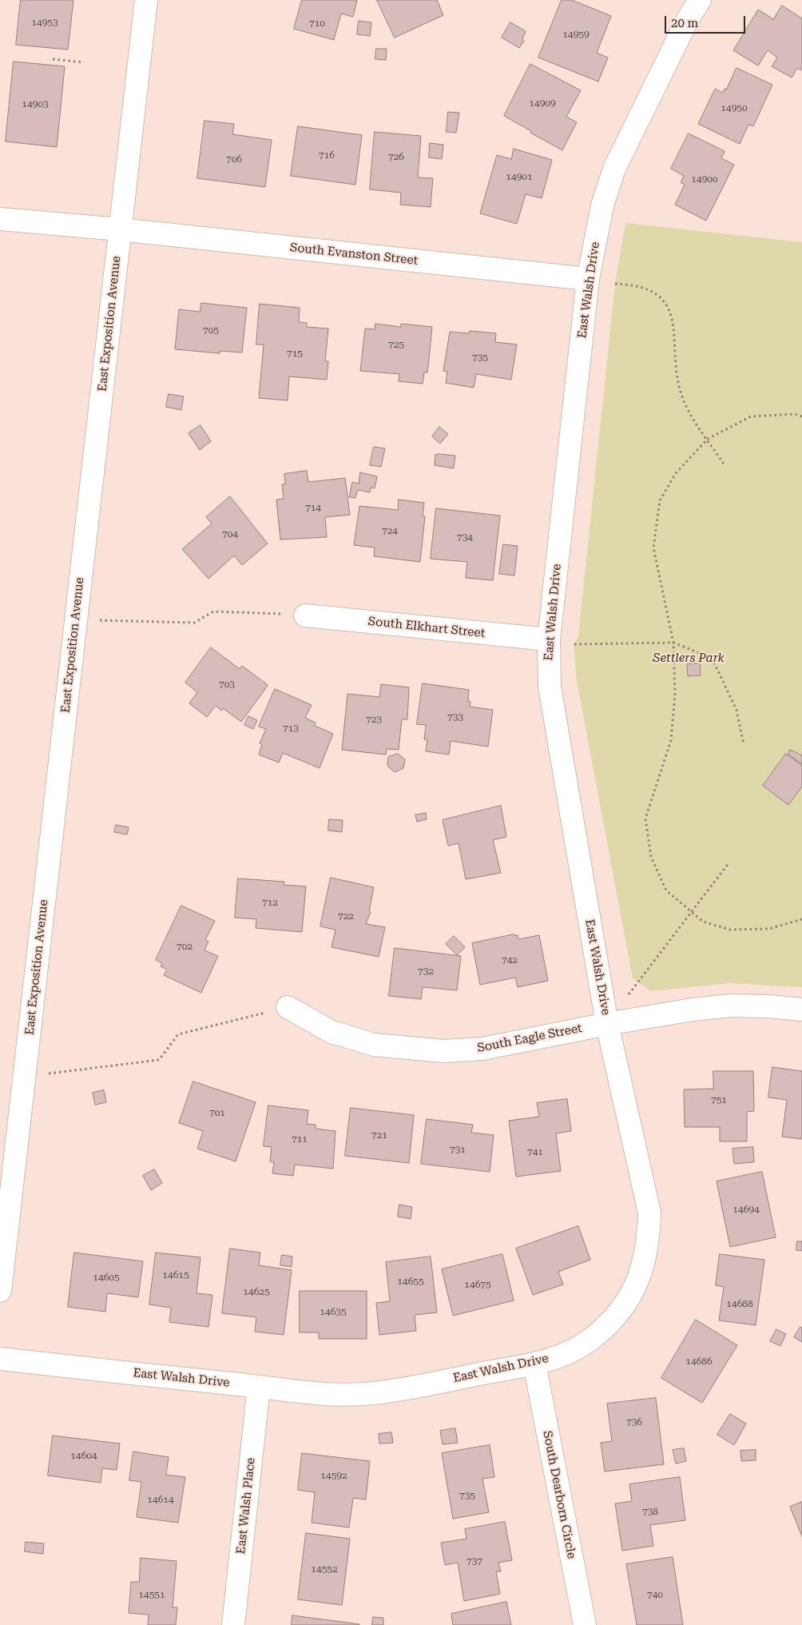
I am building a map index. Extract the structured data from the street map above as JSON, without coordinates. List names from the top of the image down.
{
  "streets": {
    "street": [
      "South Evanston Street",
      "East Walsh Drive",
      "East Exposition Avenue",
      "South Elkhart Street",
      "South Eagle Street",
      "South Dearborn Circle",
      "East Walsh Place"
    ]
  },
  "crossings": [
    ["South Evanston Street", "East Walsh Drive"],
    ["South Evanston Street", "East Exposition Avenue"],
    ["East Walsh Drive", "South Elkhart Street"],
    ["East Walsh Drive", "South Eagle Street"],
    ["East Walsh Drive", "South Dearborn Circle"],
    ["East Walsh Drive", "East Walsh Place"]
  ],
  "parks": ["Settlers Park"],
  "house_numbers": [
    "14953",
    "710",
    "14959",
    "14909",
    "14903",
    "14950",
    "716",
    "726",
    "706",
    "14901",
    "14900",
    "705",
    "725",
    "715",
    "735",
    "714",
    "724",
    "704",
    "734",
    "703",
    "733",
    "723",
    "713",
    "712",
    "722",
    "702",
    "742",
    "732",
    "751",
    "701",
    "721",
    "711",
    "731",
    "741",
    "14694",
    "14615",
    "14605",
    "14655",
    "14675",
    "14625",
    "14688",
    "14635",
    "14686",
    "736",
    "14604",
    "14592",
    "735",
    "14614",
    "738",
    "737",
    "14552",
    "14551",
    "740"
  ],
  "scale_bar": "20 m"
}
